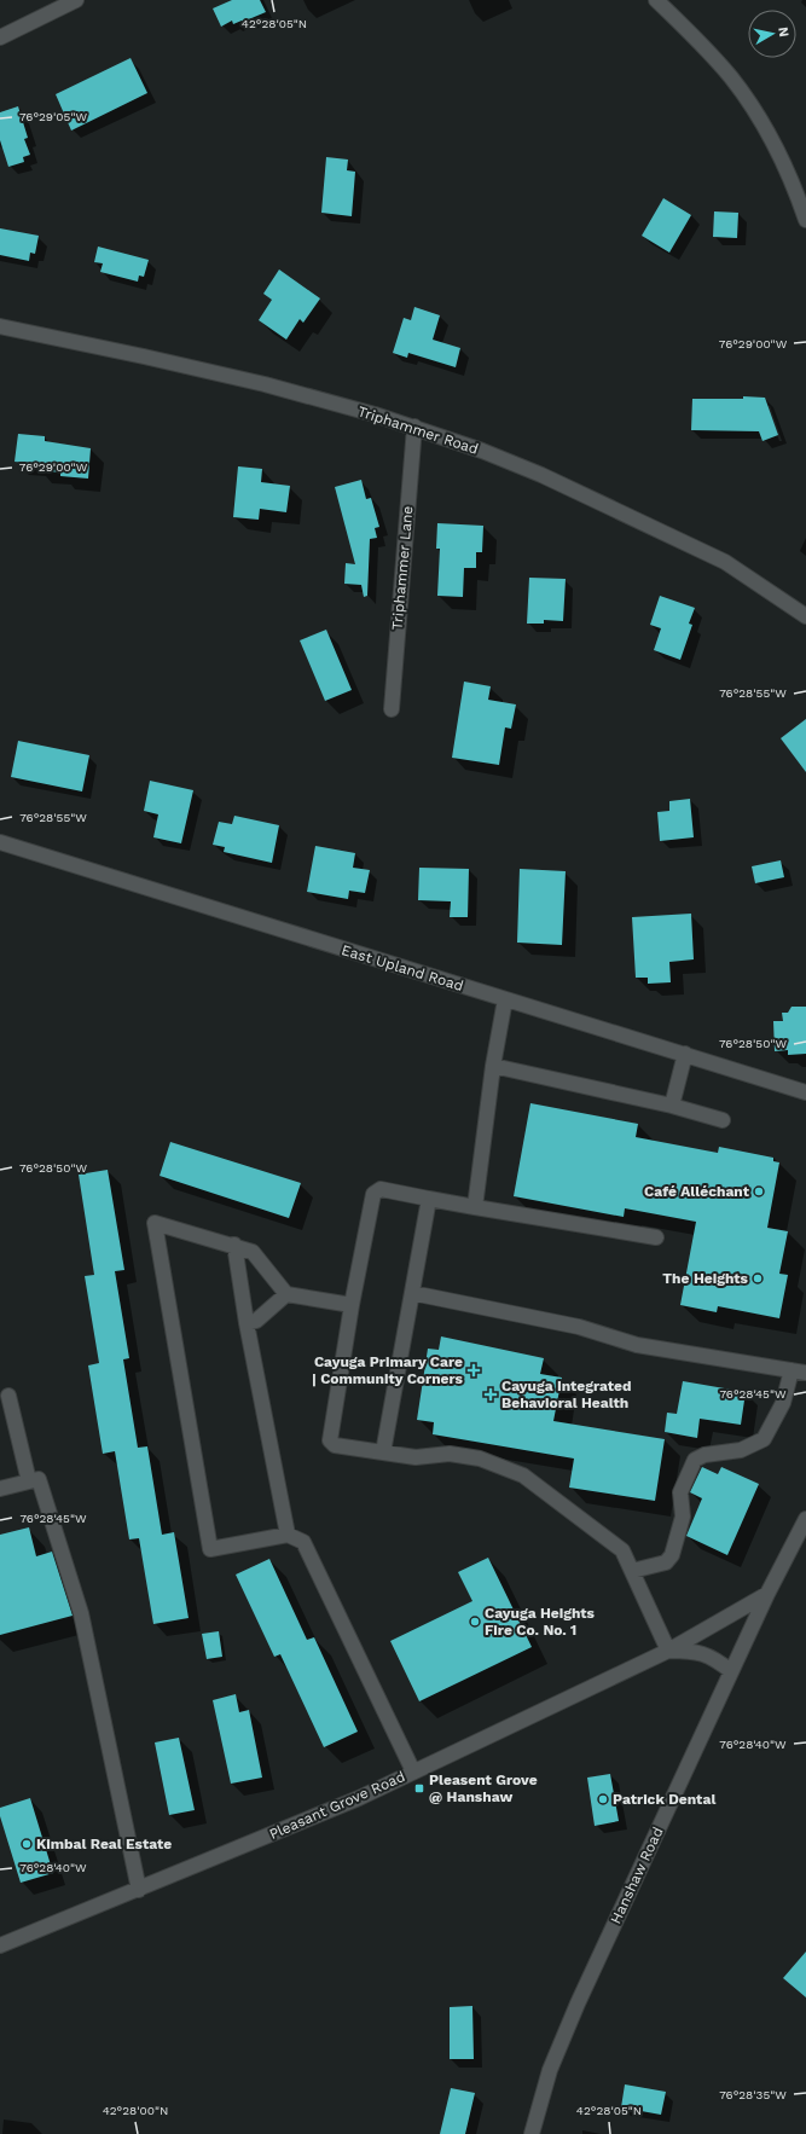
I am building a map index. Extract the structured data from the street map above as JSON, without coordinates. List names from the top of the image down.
{
  "streets": {
    "street": [
      "Triphammer Road",
      "Triphammer Lane",
      "East Upland Road",
      "Pleasant Grove Road",
      "Hanshaw Road"
    ]
  },
  "crossings": [
    ["Triphammer Road", "Triphammer Lane"],
    ["Pleasant Grove Road", "Hanshaw Road"]
  ],
  "places": {
    "other": [
      "Café Alléchant",
      "The Heights",
      "Cayuga Heights Fire Co. No. 1",
      "Patrick Dental",
      "Kimbal Real Estate"
    ],
    "health": ["Cayuga Primary Care | Community Corners", "Cayuga Integrated Behavioral Health"],
    "transit": ["Pleasent Grove @ Hanshaw"]
  },
  "north": "right",
  "coordinates": [
    "42°28'05\"N",
    "76°29'05\"W",
    "76°29'00\"W",
    "76°28'55\"W",
    "76°28'50\"W",
    "76°28'45\"W",
    "76°28'40\"W",
    "76°28'35\"W",
    "42°28'00\"N"
  ]
}
